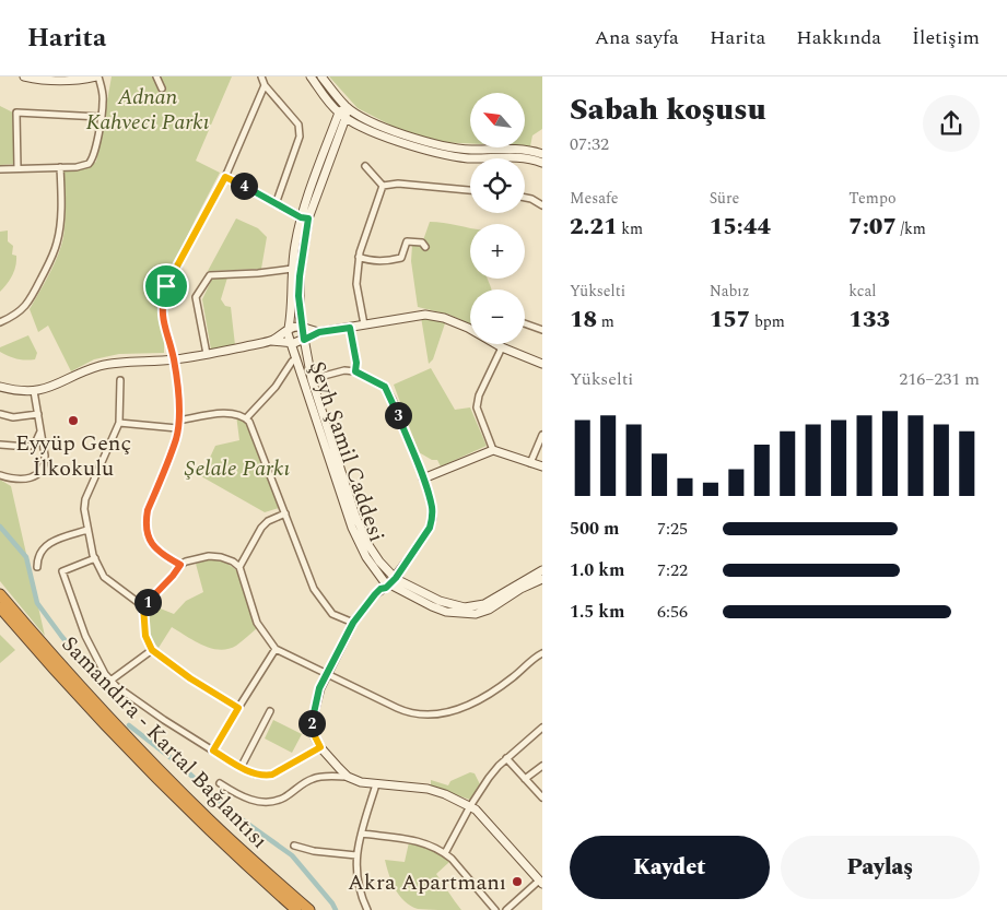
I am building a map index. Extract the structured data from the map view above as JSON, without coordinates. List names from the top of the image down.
{
  "streets": {
    "highway": ["Samandıra - Kartal Bağlantısı"],
    "street": ["Şeyh Şamil Caddesi"]
  },
  "parks": ["Adnan Kahveci Parkı", "Şelale Parkı"],
  "places": ["Eyyüp Genç İlkokulu", "Akra Apartmanı"],
  "north": "top left",
  "page": {
    "header": "Harita",
    "nav": [
      "Ana sayfa",
      "Harita",
      "Hakkında",
      "İletişim"
    ],
    "heading": ["Sabah koşusu", "07:32"],
    "map_buttons": ["+", "−"],
    "stats": [
      ["Mesafe", "2.21 km"],
      ["Süre", "15:44"],
      ["Tempo", "7:07 /km"],
      ["Yükselti", "18 m"],
      ["Nabız", "157 bpm"],
      ["kcal", "133"]
    ],
    "pins": [
      "4",
      "3",
      "1",
      "2"
    ],
    "chart": ["Yükselti", "216–231 m"],
    "list": [
      {
        "name": "500 m",
        "note": "7:25"
      },
      {
        "name": "1.0 km",
        "note": "7:22"
      },
      {
        "name": "1.5 km",
        "note": "6:56"
      }
    ],
    "buttons": ["Kaydet", "Paylaş"]
  }
}
